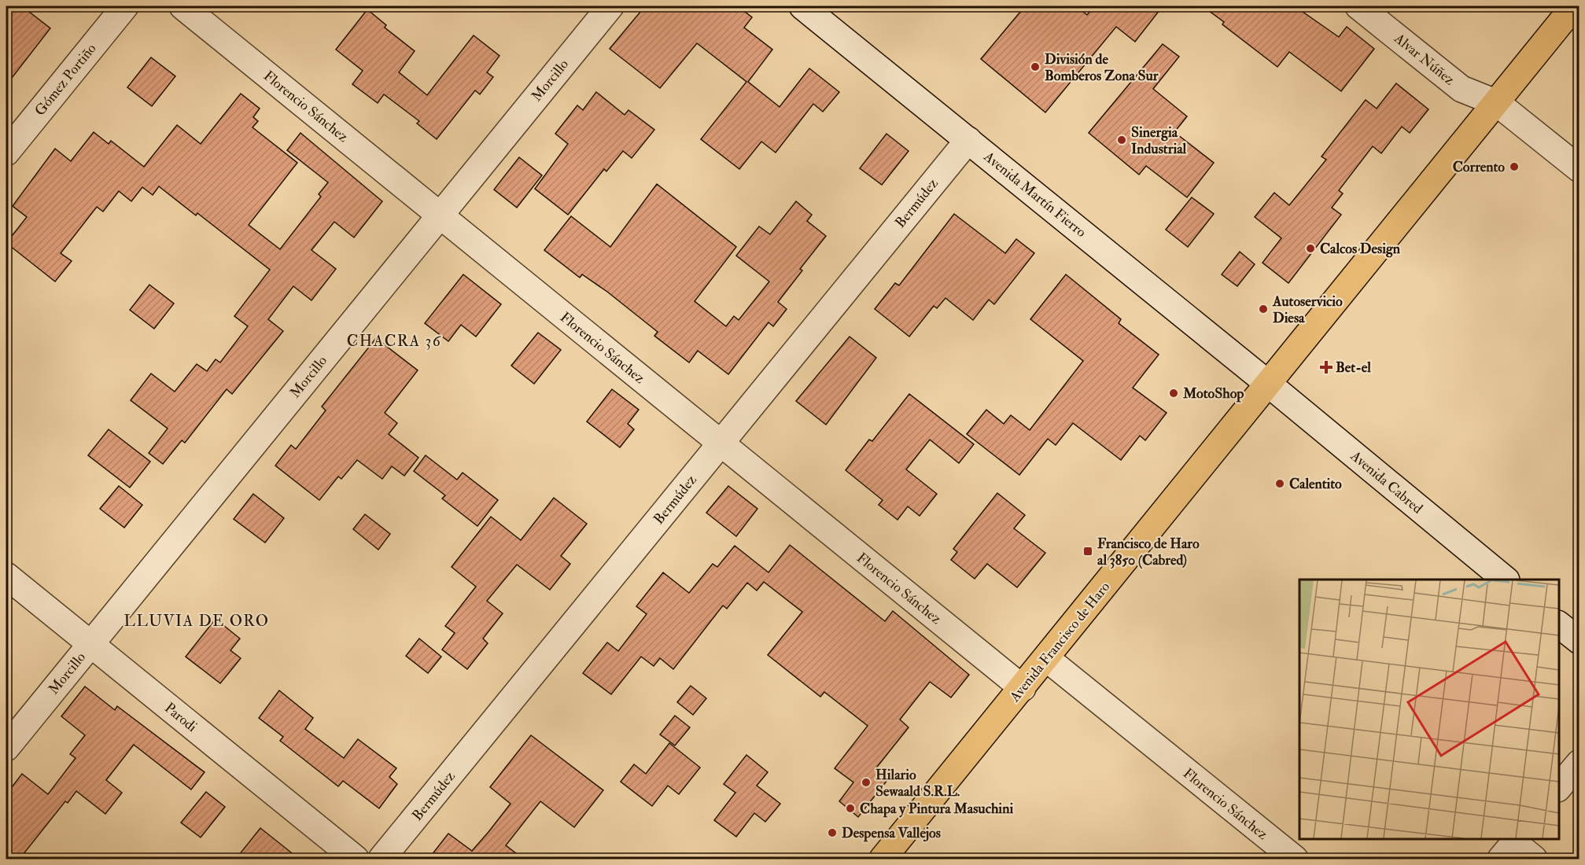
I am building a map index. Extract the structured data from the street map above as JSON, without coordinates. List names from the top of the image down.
{
  "streets": {
    "main road": ["Avenida Francisco de Haro"],
    "street": [
      "Alvar Núñez",
      "Gómez Portiño",
      "Morcillo",
      "Florencio Sánchez",
      "Avenida Martín Fierro",
      "Bermúdez",
      "Avenida Cabred",
      "Parodi"
    ]
  },
  "crossings": [
    ["Alvar Núñez", "Avenida Francisco de Haro"],
    ["Morcillo", "Florencio Sánchez"],
    ["Morcillo", "Parodi"],
    ["Florencio Sánchez", "Bermúdez"],
    ["Florencio Sánchez", "Avenida Francisco de Haro"],
    ["Avenida Martín Fierro", "Bermúdez"],
    ["Avenida Martín Fierro", "Avenida Cabred"],
    ["Avenida Martín Fierro", "Avenida Francisco de Haro"],
    ["Avenida Cabred", "Avenida Francisco de Haro"]
  ],
  "districts": ["CHACRA 36", "LLUVIA DE ORO"],
  "places": {
    "other": [
      "División de Bomberos Zona Sur",
      "Sinergia Industrial",
      "Corrento",
      "Calcos Design",
      "Autoservicio Diesa",
      "MotoShop",
      "Calentito",
      "Hilario Sewaald S.R.L.",
      "Chapa y Pintura Masuchini",
      "Despensa Vallejos"
    ],
    "health": ["Bet-el"],
    "transit": ["Francisco de Haro al 3850 (Cabred)"]
  }
}
